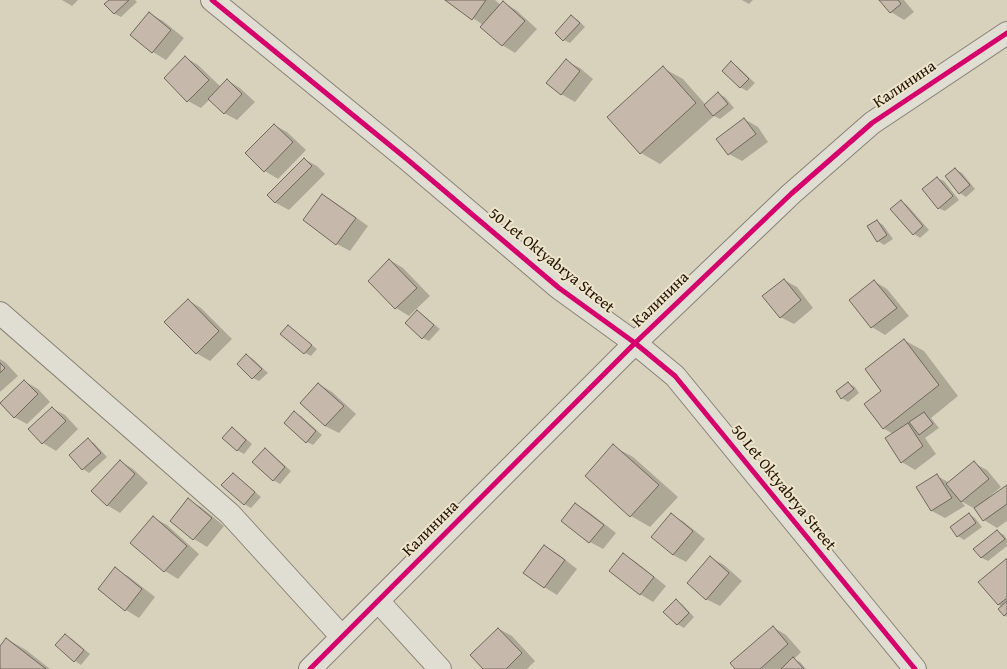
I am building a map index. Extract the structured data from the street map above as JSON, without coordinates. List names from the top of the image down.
{
  "streets": {
    "street": ["Калинина", "50 Let Oktyabrya Street"]
  },
  "crossings": [
    ["Калинина", "50 Let Oktyabrya Street"]
  ]
}
